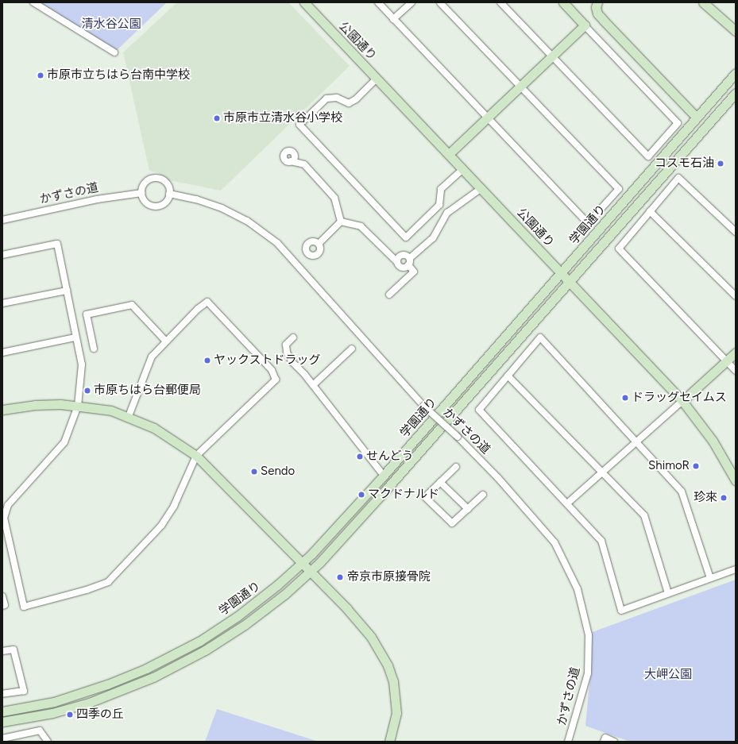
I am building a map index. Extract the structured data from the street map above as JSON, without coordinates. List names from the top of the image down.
{
  "streets": {
    "street": ["公園通り", "かずさの道", "学園通り"]
  },
  "crossings": [
    ["公園通り", "学園通り"]
  ],
  "parks": ["清水谷公園", "大岬公園"],
  "places": [
    "市原市立ちはら台南中学校",
    "市原市立清水谷小学校",
    "コスモ石油",
    "ヤックストドラッグ",
    "市原ちはら台郵便局",
    "ドラッグセイムス",
    "せんどう",
    "ShimoR",
    "Sendo",
    "マクドナルド",
    "珍來",
    "帝京市原接骨院",
    "四季の丘"
  ]
}
